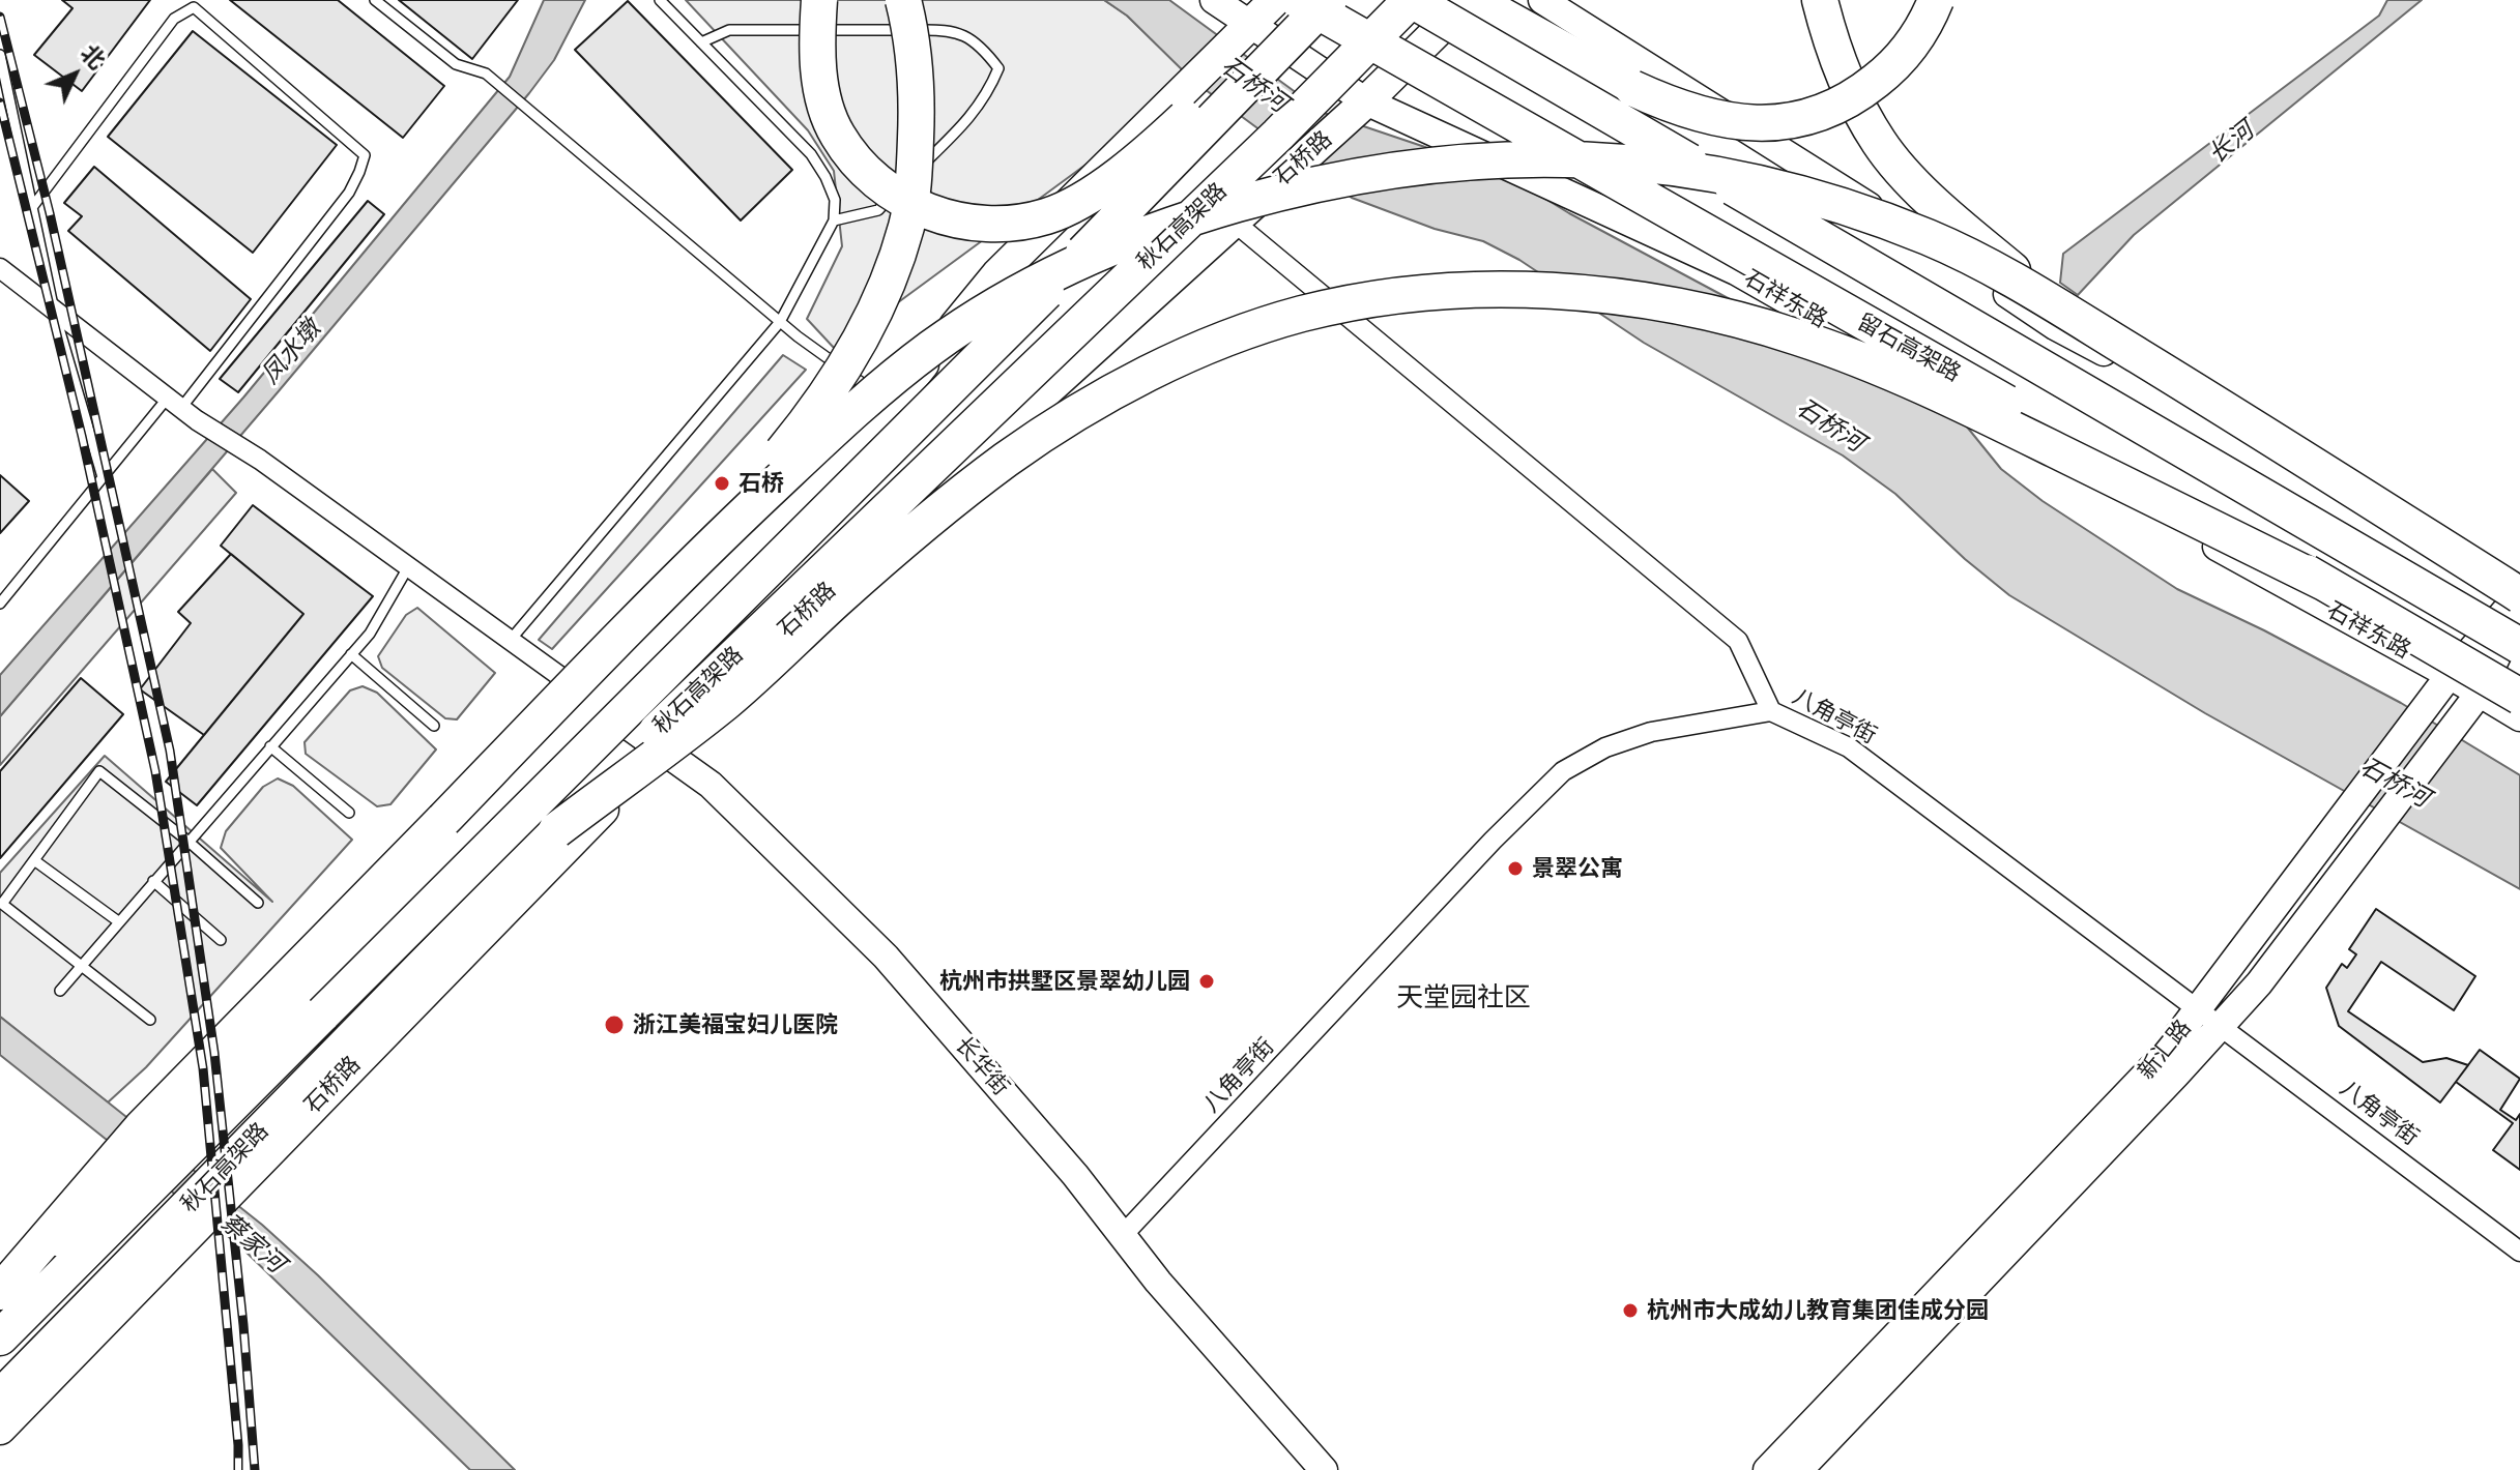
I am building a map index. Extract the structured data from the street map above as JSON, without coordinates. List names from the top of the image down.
{
  "streets": {
    "highway": ["秋石高架路", "留石高架路"],
    "main road": ["石桥路"],
    "street": [
      "石祥东路",
      "八角亭街",
      "新汇路",
      "长华街"
    ]
  },
  "crossings": [
    ["石桥路", "石祥东路"],
    ["石桥路", "长华街"],
    ["石祥东路", "新汇路"],
    ["八角亭街", "新汇路"],
    ["八角亭街", "长华街"]
  ],
  "districts": ["天堂园社区"],
  "water": [
    "石桥河",
    "长河",
    "凤水墩",
    "蔡家河"
  ],
  "places": [
    "石桥",
    "景翠公寓",
    "杭州市拱墅区景翠幼儿园",
    "浙江美福宝妇儿医院",
    "杭州市大成幼儿教育集团佳成分园"
  ],
  "north": "top right"
}
